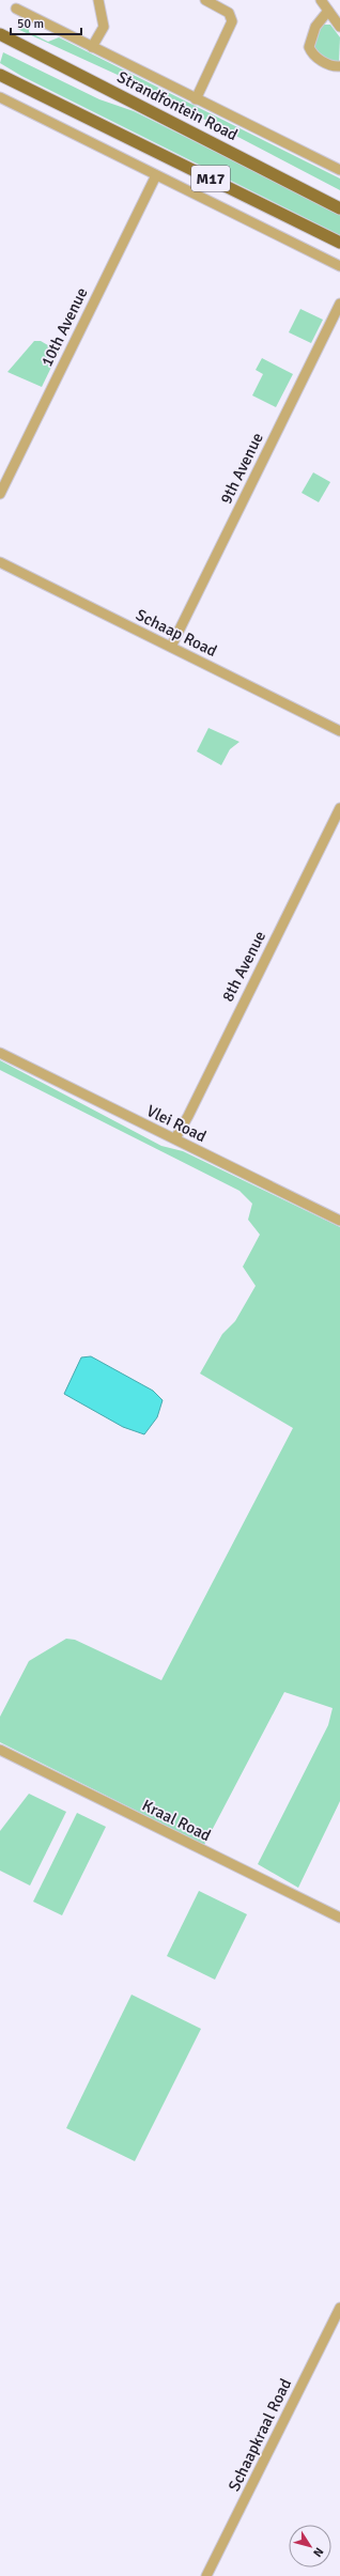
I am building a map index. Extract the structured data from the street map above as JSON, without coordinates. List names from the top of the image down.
{
  "streets": {
    "main road": ["Strandfontein Road", "M17"],
    "street": [
      "10th Avenue",
      "9th Avenue",
      "Schaap Road",
      "8th Avenue",
      "Vlei Road",
      "Kraal Road",
      "Schaapkraal Road"
    ]
  },
  "crossings": [
    ["9th Avenue", "Schaap Road"],
    ["8th Avenue", "Vlei Road"]
  ],
  "scale_bar": "50 m",
  "north": "bottom right"
}
